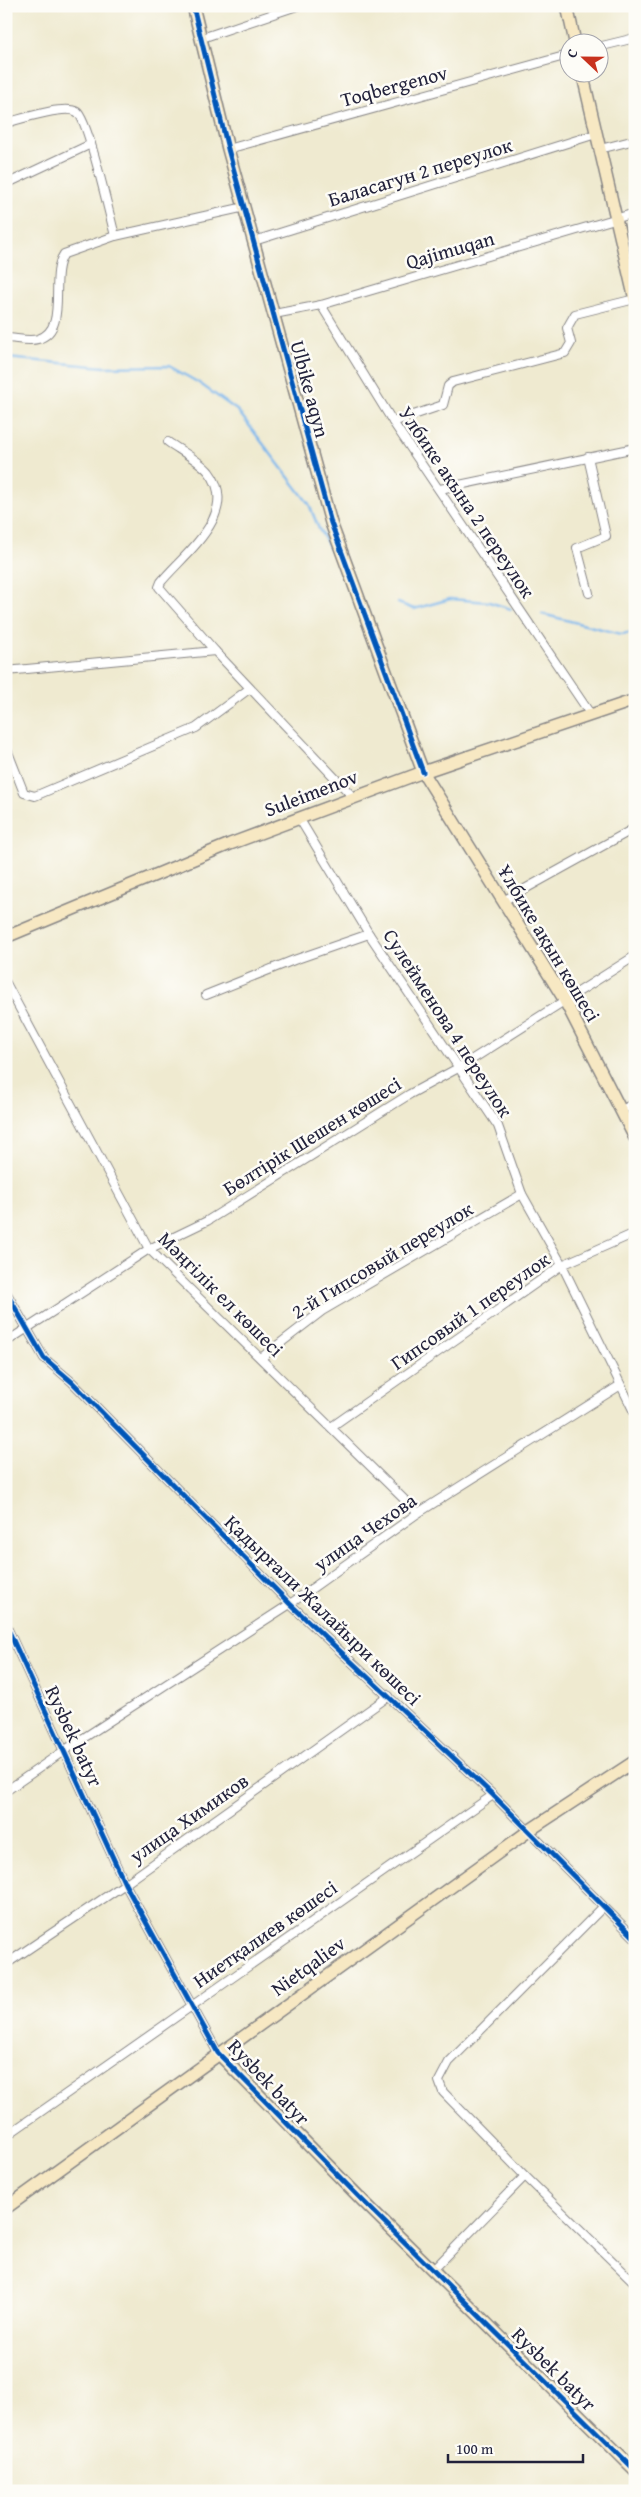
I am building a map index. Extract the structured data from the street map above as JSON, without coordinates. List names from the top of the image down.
{
  "streets": {
    "street": [
      "Toqbergenov",
      "Баласагун 2 переулок",
      "Qajimuqan",
      "Ulbike aqyn",
      "Улбике акына 2 переулок",
      "Suleimenov",
      "Ұлбике ақын көшесі",
      "Сулейменова 4 переулок",
      "Бөлтірік Шешен көшесі",
      "2-й Гипсовый переулок",
      "Мәңгілік ел көшесі",
      "Гипсовый 1 переулок",
      "улица Чехова",
      "Қадырғали Жалайыри көшесі",
      "Rysbek batyr",
      "улица Химиков",
      "Ниетқалиев көшесі",
      "Nietqaliev"
    ]
  },
  "crossings": [
    ["Toqbergenov", "Ulbike aqyn"],
    ["Баласагун 2 переулок", "Ulbike aqyn"],
    ["Qajimuqan", "Ulbike aqyn"],
    ["Qajimuqan", "Улбике акына 2 переулок"],
    ["Ulbike aqyn", "Suleimenov"],
    ["Ulbike aqyn", "Ұлбике ақын көшесі"],
    ["Улбике акына 2 переулок", "Suleimenov"],
    ["Suleimenov", "Ұлбике ақын көшесі"],
    ["Suleimenov", "Сулейменова 4 переулок"],
    ["Ұлбике ақын көшесі", "Бөлтірік Шешен көшесі"],
    ["Сулейменова 4 переулок", "Бөлтірік Шешен көшесі"],
    ["Сулейменова 4 переулок", "2-й Гипсовый переулок"],
    ["Сулейменова 4 переулок", "Гипсовый 1 переулок"],
    ["Сулейменова 4 переулок", "улица Чехова"],
    ["Бөлтірік Шешен көшесі", "Мәңгілік ел көшесі"],
    ["Бөлтірік Шешен көшесі", "Қадырғали Жалайыри көшесі"],
    ["2-й Гипсовый переулок", "Мәңгілік ел көшесі"],
    ["Мәңгілік ел көшесі", "Гипсовый 1 переулок"],
    ["Мәңгілік ел көшесі", "улица Чехова"],
    ["улица Чехова", "Қадырғали Жалайыри көшесі"],
    ["улица Чехова", "Rysbek batyr"],
    ["Қадырғали Жалайыри көшесі", "улица Химиков"],
    ["Қадырғали Жалайыри көшесі", "Ниетқалиев көшесі"],
    ["Қадырғали Жалайыри көшесі", "Nietqaliev"],
    ["Rysbek batyr", "улица Химиков"],
    ["Rysbek batyr", "Ниетқалиев көшесі"],
    ["Rysbek batyr", "Nietqaliev"]
  ],
  "scale_bar": "100 m",
  "north": "left"
}
